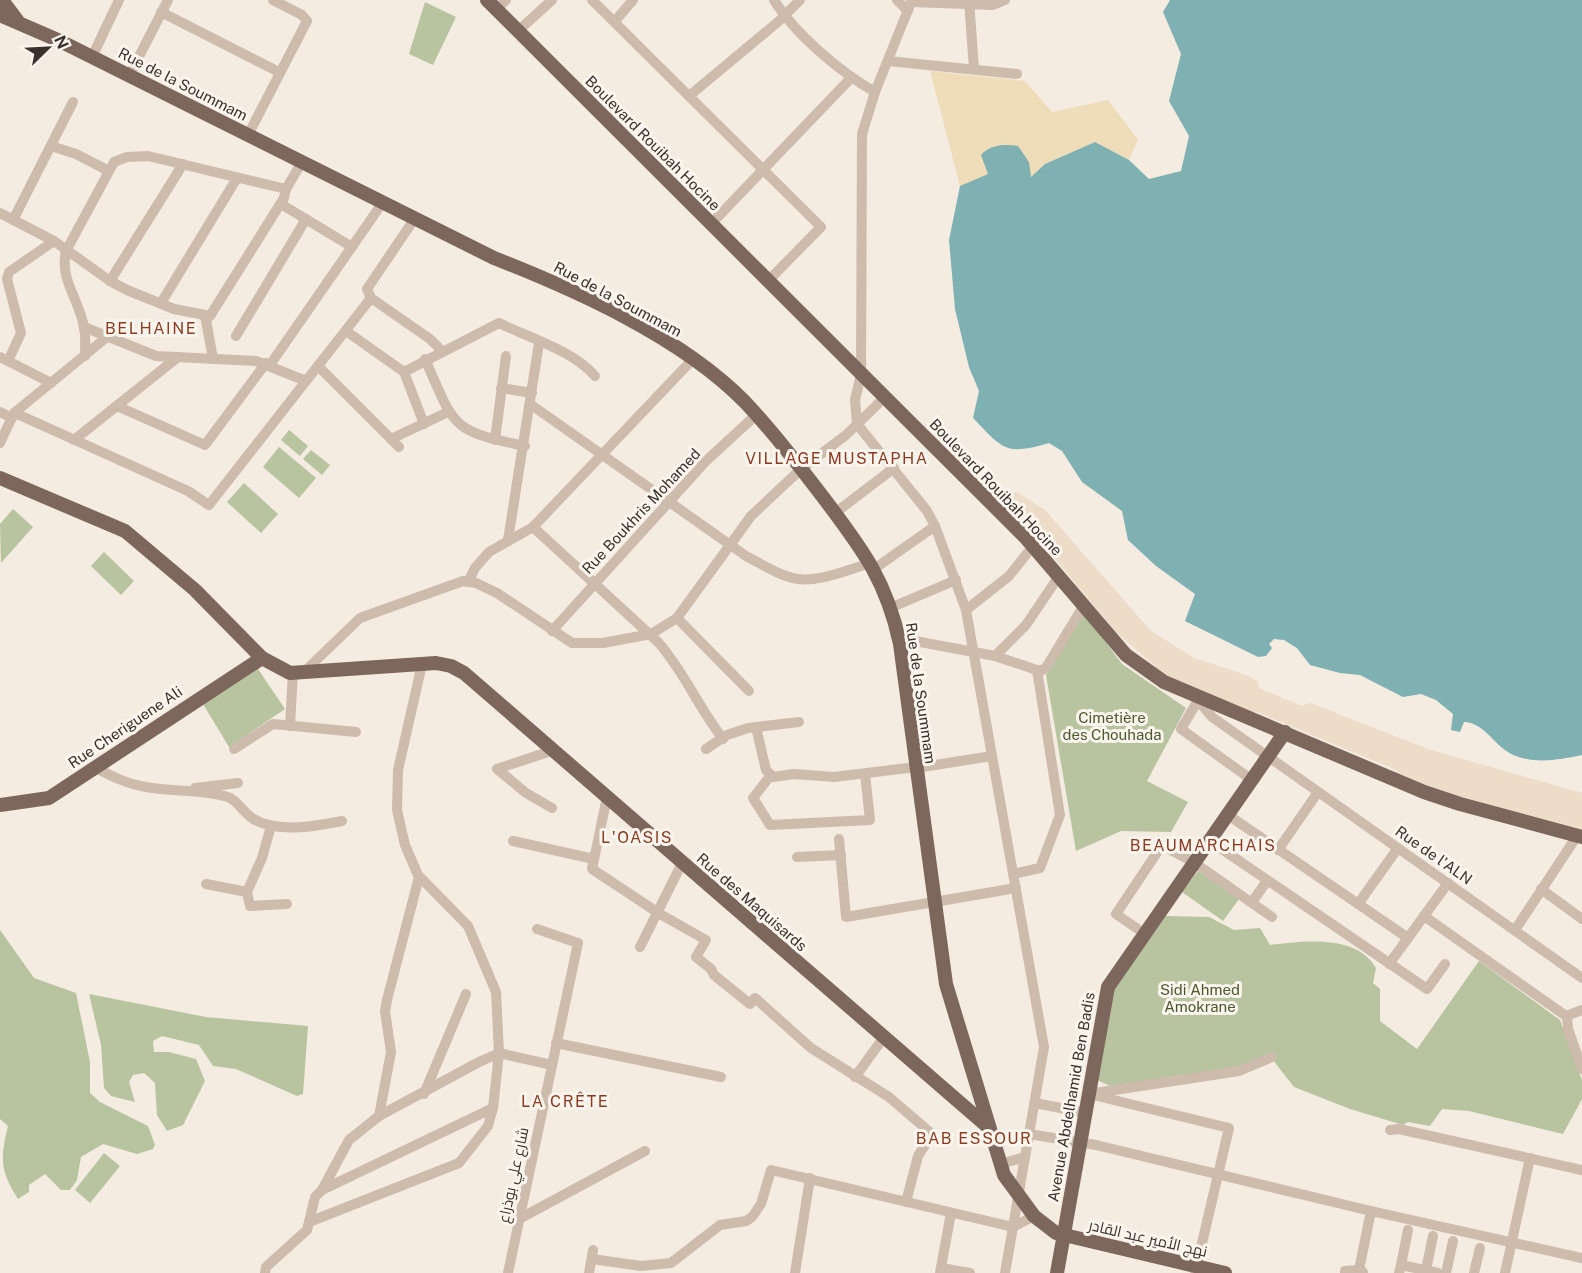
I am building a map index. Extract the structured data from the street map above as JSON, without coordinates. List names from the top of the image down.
{
  "streets": {
    "main road": [
      "Rue de la Soummam",
      "Boulevard Rouibah Hocine",
      "Rue Cheriguene Ali",
      "Rue des Maquisards",
      "Avenue Abdelhamid Ben Badis",
      "نهج الأمير عبد القادر"
    ],
    "street": ["Rue Boukhris Mohamed", "Rue de l'ALN", "شارع علي بوذراع"]
  },
  "crossings": [
    ["Rue de la Soummam", "Rue Boukhris Mohamed"],
    ["Rue de la Soummam", "Rue des Maquisards"],
    ["Rue de la Soummam", "نهج الأمير عبد القادر"],
    ["Boulevard Rouibah Hocine", "Rue de l'ALN"],
    ["Boulevard Rouibah Hocine", "Avenue Abdelhamid Ben Badis"],
    ["Rue de l'ALN", "Avenue Abdelhamid Ben Badis"],
    ["Avenue Abdelhamid Ben Badis", "نهج الأمير عبد القادر"]
  ],
  "districts": [
    "BELHAINE",
    "VILLAGE MUSTAPHA",
    "L'OASIS",
    "BEAUMARCHAIS",
    "LA CRÊTE",
    "BAB ESSOUR"
  ],
  "parks": ["Cimetière des Chouhada", "Sidi Ahmed Amokrane"],
  "north": "top right"
}
